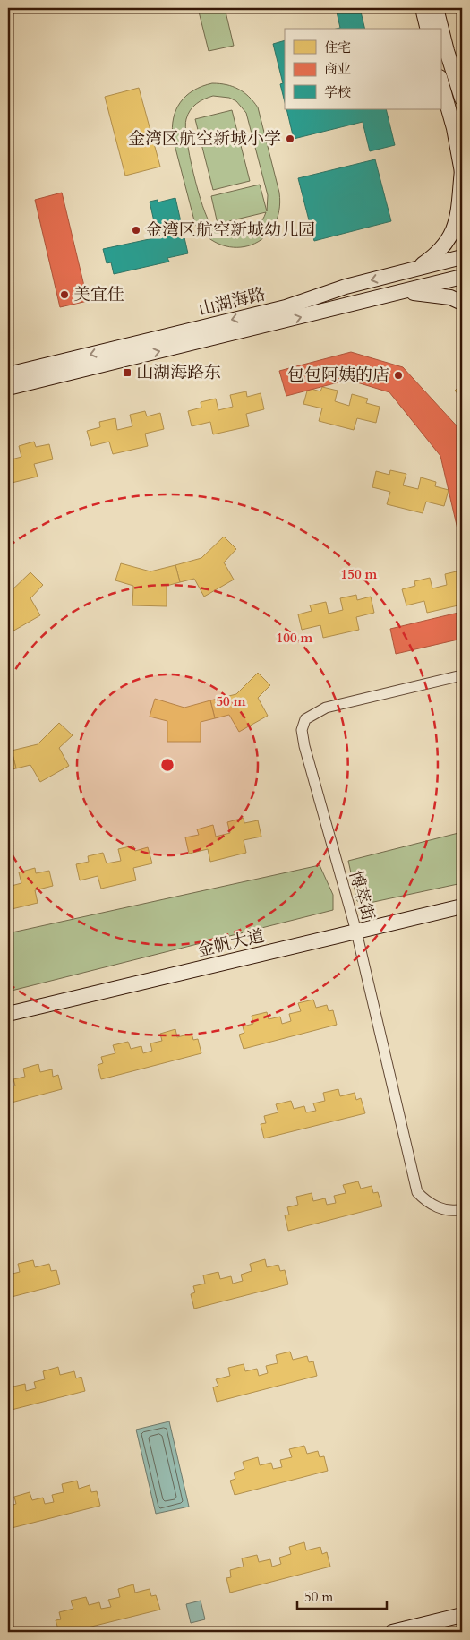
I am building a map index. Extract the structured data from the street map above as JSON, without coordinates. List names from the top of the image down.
{
  "streets": {
    "street": ["山湖海路", "博萃街", "金帆大道"]
  },
  "crossings": [
    ["博萃街", "金帆大道"]
  ],
  "places": {
    "other": [
      "金湾区航空新城小学",
      "金湾区航空新城幼儿园",
      "美宜佳",
      "包包阿姨的店"
    ],
    "transit": ["山湖海路东"]
  },
  "legend": ["住宅", "商业", "学校"],
  "scale_bar": "50 m",
  "rings": ["150 m", "100 m", "50 m"]
}
